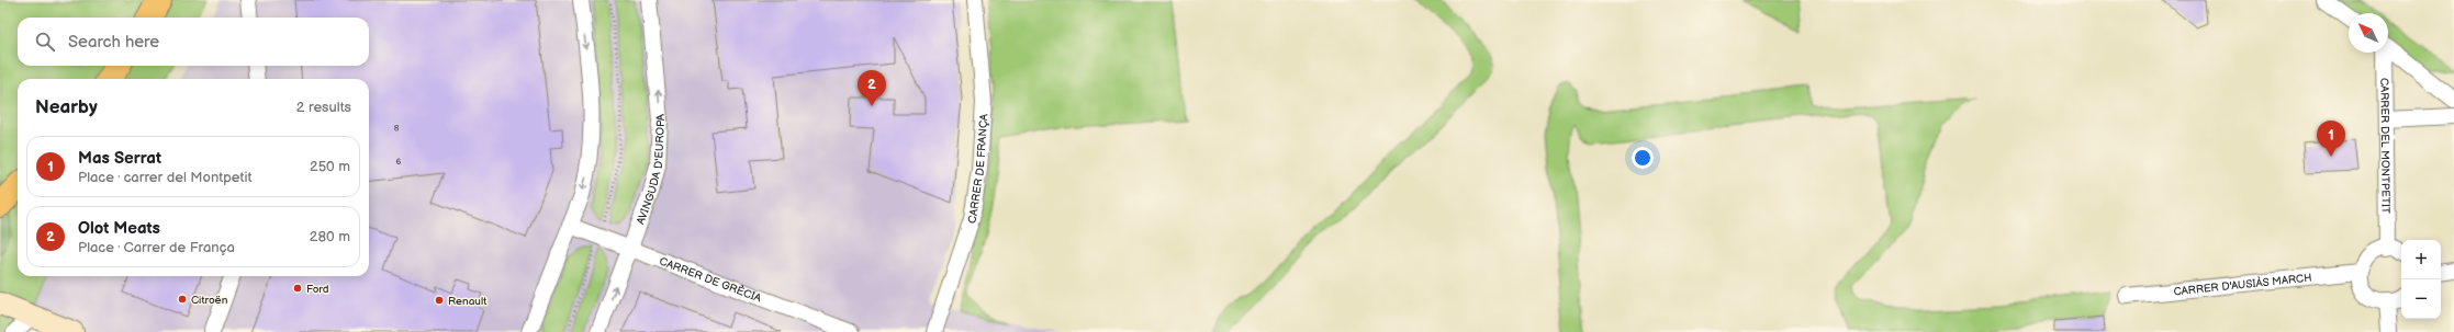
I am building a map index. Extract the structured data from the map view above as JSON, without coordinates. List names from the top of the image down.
{
  "streets": {
    "street": [
      "CARRER DEL MONTPETIT",
      "AVINGUDA D'EUROPA",
      "CARRER DE FRANÇA",
      "CARRER DE GRÈCIA",
      "CARRER D'AUSIÀS MARCH"
    ]
  },
  "crossings": [
    ["AVINGUDA D'EUROPA", "CARRER DE GRÈCIA"]
  ],
  "places": ["Ford", "Citroën", "Renault"],
  "house_numbers": ["8", "6"],
  "north": "top left",
  "page": {
    "search": "Search here",
    "pins": ["2", "1"],
    "heading": ["Nearby", "2 results"],
    "list": [
      {
        "mark": "1",
        "name": "Mas Serrat",
        "note": "Place · carrer del Montpetit",
        "value": "250 m"
      },
      {
        "mark": "2",
        "name": "Olot Meats",
        "note": "Place · Carrer de França",
        "value": "280 m"
      }
    ],
    "map_buttons": ["+", "−"]
  }
}
